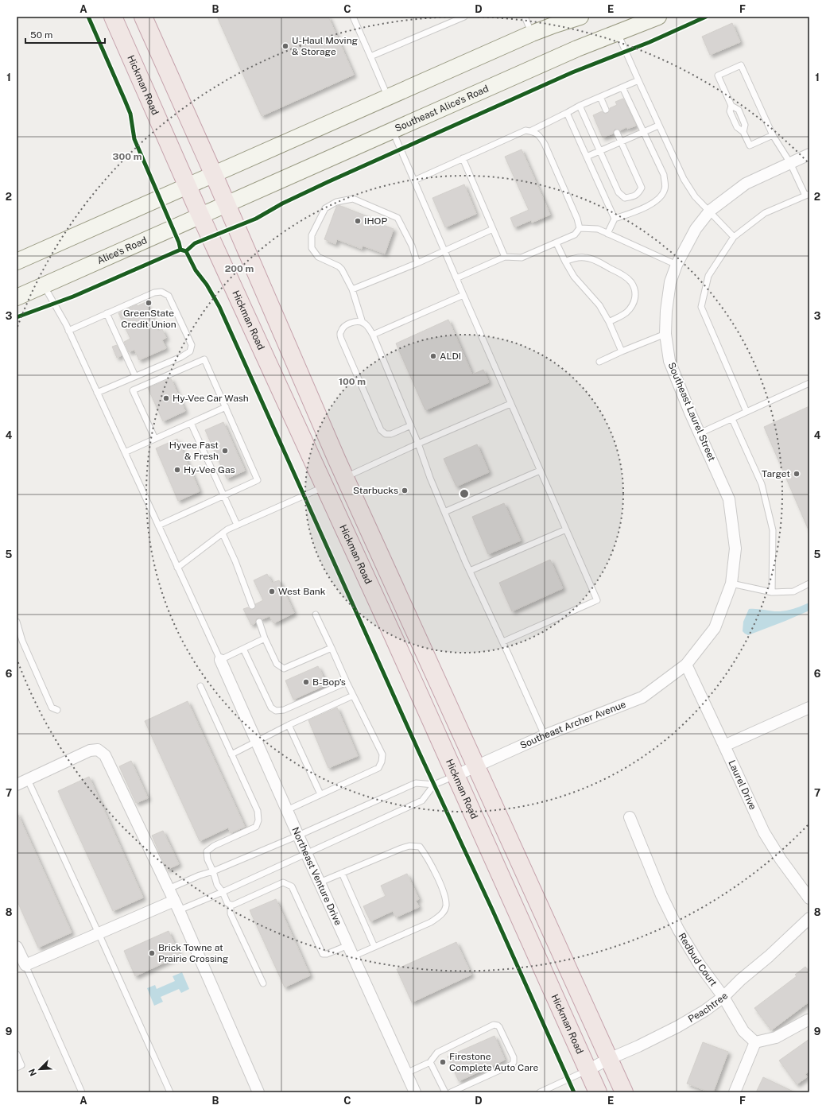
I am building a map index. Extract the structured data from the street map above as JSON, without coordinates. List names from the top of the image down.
{
  "streets": {
    "highway": ["Hickman Road"],
    "main road": ["Southeast Alice's Road", "Alice's Road"],
    "street": [
      "Southeast Laurel Street",
      "Southeast Archer Avenue",
      "Laurel Drive",
      "Northeast Venture Drive",
      "Redbud Court",
      "Peachtree"
    ]
  },
  "crossings": [
    ["Hickman Road", "Alice's Road"],
    ["Hickman Road", "Southeast Archer Avenue"],
    ["Hickman Road", "Peachtree"],
    ["Southeast Alice's Road", "Alice's Road"],
    ["Southeast Laurel Street", "Southeast Archer Avenue"],
    ["Southeast Laurel Street", "Laurel Drive"],
    ["Southeast Archer Avenue", "Laurel Drive"],
    ["Redbud Court", "Peachtree"]
  ],
  "places": [
    "U-Haul Moving & Storage",
    "IHOP",
    "GreenState Credit Union",
    "ALDI",
    "Hy-Vee Car Wash",
    "Hyvee Fast & Fresh",
    "Hy-Vee Gas",
    "Target",
    "Starbucks",
    "West Bank",
    "B-Bop's",
    "Brick Towne at Prairie Crossing",
    "Firestone Complete Auto Care"
  ],
  "scale_bar": "50 m",
  "north": "bottom left",
  "grid": {
    "columns": [
      "A",
      "B",
      "C",
      "D",
      "E",
      "F"
    ],
    "rows": [
      "1",
      "2",
      "3",
      "4",
      "5",
      "6",
      "7",
      "8",
      "9"
    ]
  },
  "rings": ["300 m", "200 m", "100 m"]
}
